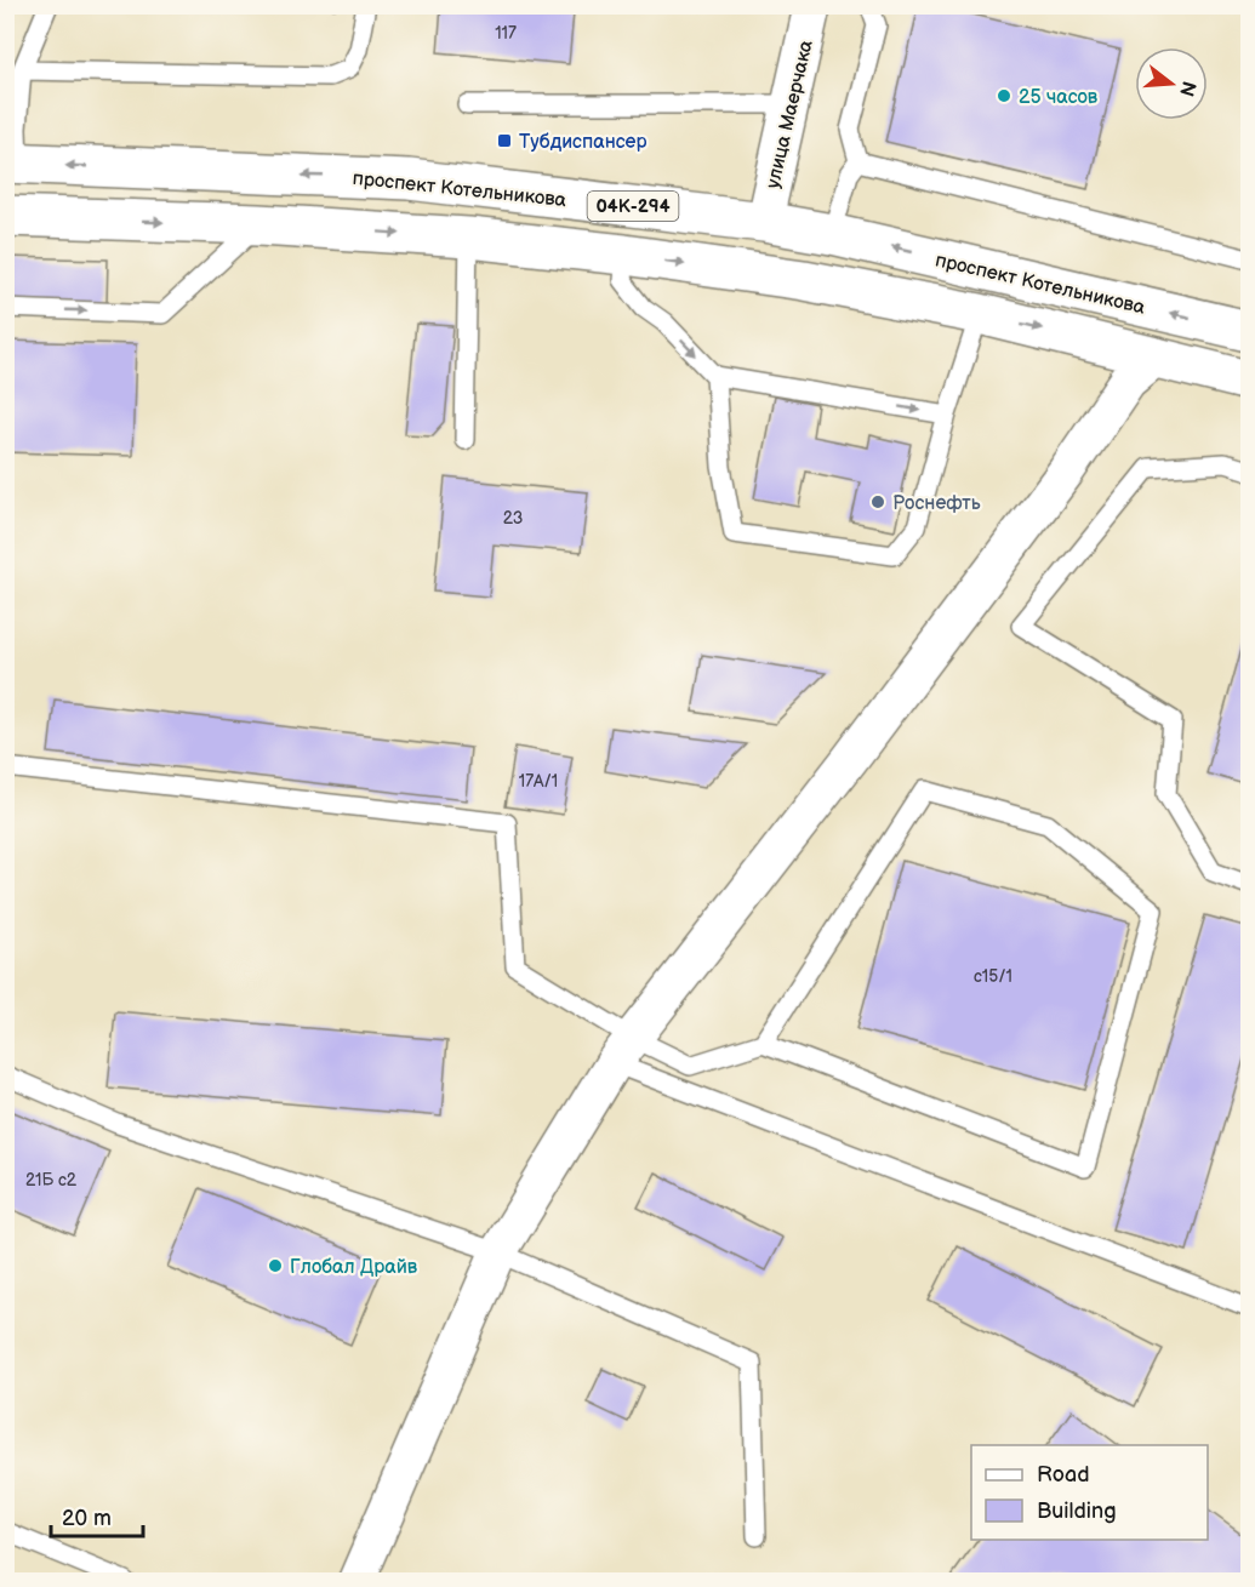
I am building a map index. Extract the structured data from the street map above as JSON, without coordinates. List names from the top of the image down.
{
  "streets": {
    "highway": ["проспект Котельникова", "04К-294"],
    "street": ["улица Маерчака"]
  },
  "crossings": [
    ["улица Маерчака", "проспект Котельникова"]
  ],
  "places": {
    "other": ["25 часов", "Роснефть", "Глобал Драйв"],
    "transit": ["Тубдиспансер"]
  },
  "house_numbers": [
    "117",
    "23",
    "17А/1",
    "с15/1",
    "21Б с2"
  ],
  "legend": ["Road", "Building"],
  "scale_bar": "20 m",
  "north": "right"
}
